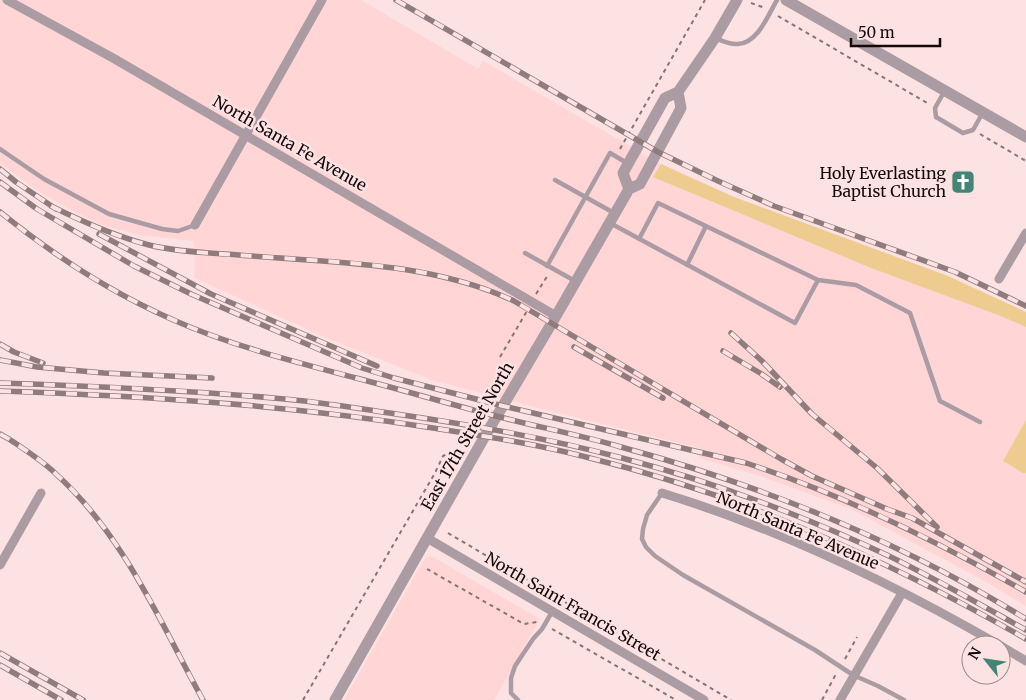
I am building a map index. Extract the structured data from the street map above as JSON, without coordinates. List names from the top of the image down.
{
  "streets": {
    "street": ["North Santa Fe Avenue", "East 17th Street North", "North Saint Francis Street"]
  },
  "crossings": [
    ["North Santa Fe Avenue", "East 17th Street North"],
    ["East 17th Street North", "North Saint Francis Street"]
  ],
  "places": {
    "church": ["Holy Everlasting Baptist Church"]
  },
  "scale_bar": "50 m",
  "north": "top left"
}
